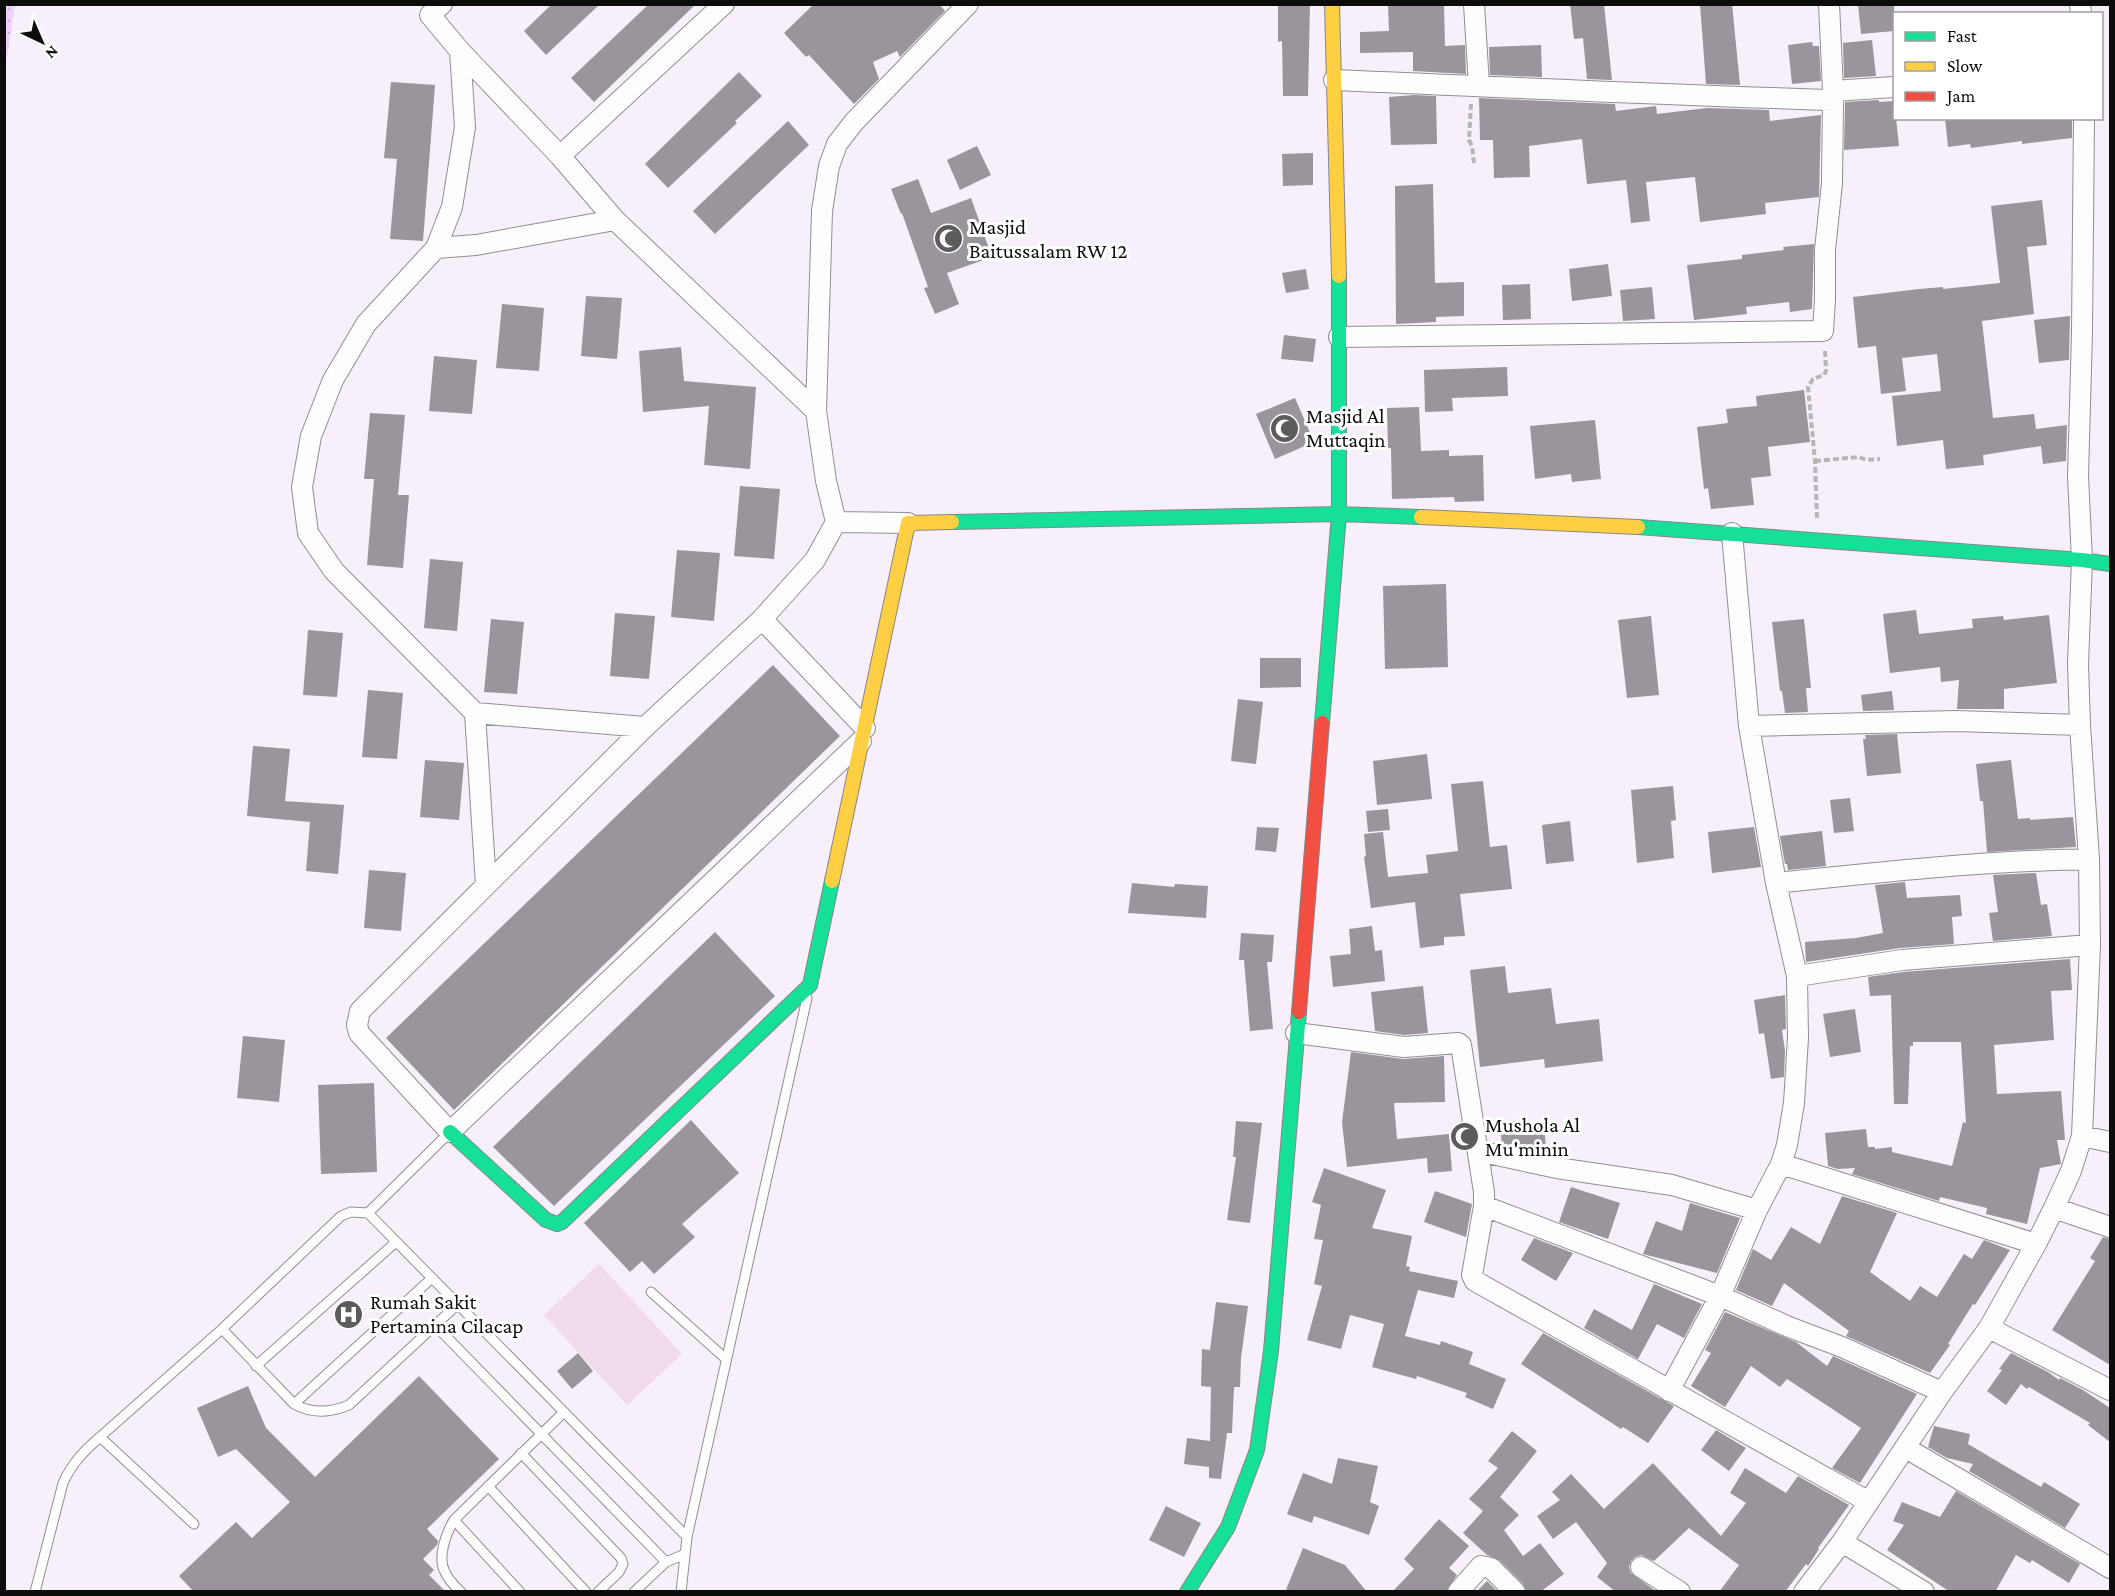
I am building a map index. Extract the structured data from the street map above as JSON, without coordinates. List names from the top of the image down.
{
  "places": {
    "mosque": ["Masjid Baitussalam RW 12", "Masjid Al Muttaqin", "Mushola Al Mu'minin"],
    "hospital": ["Rumah Sakit Pertamina Cilacap"]
  },
  "legend": ["Fast", "Slow", "Jam"],
  "north": "bottom right"
}
